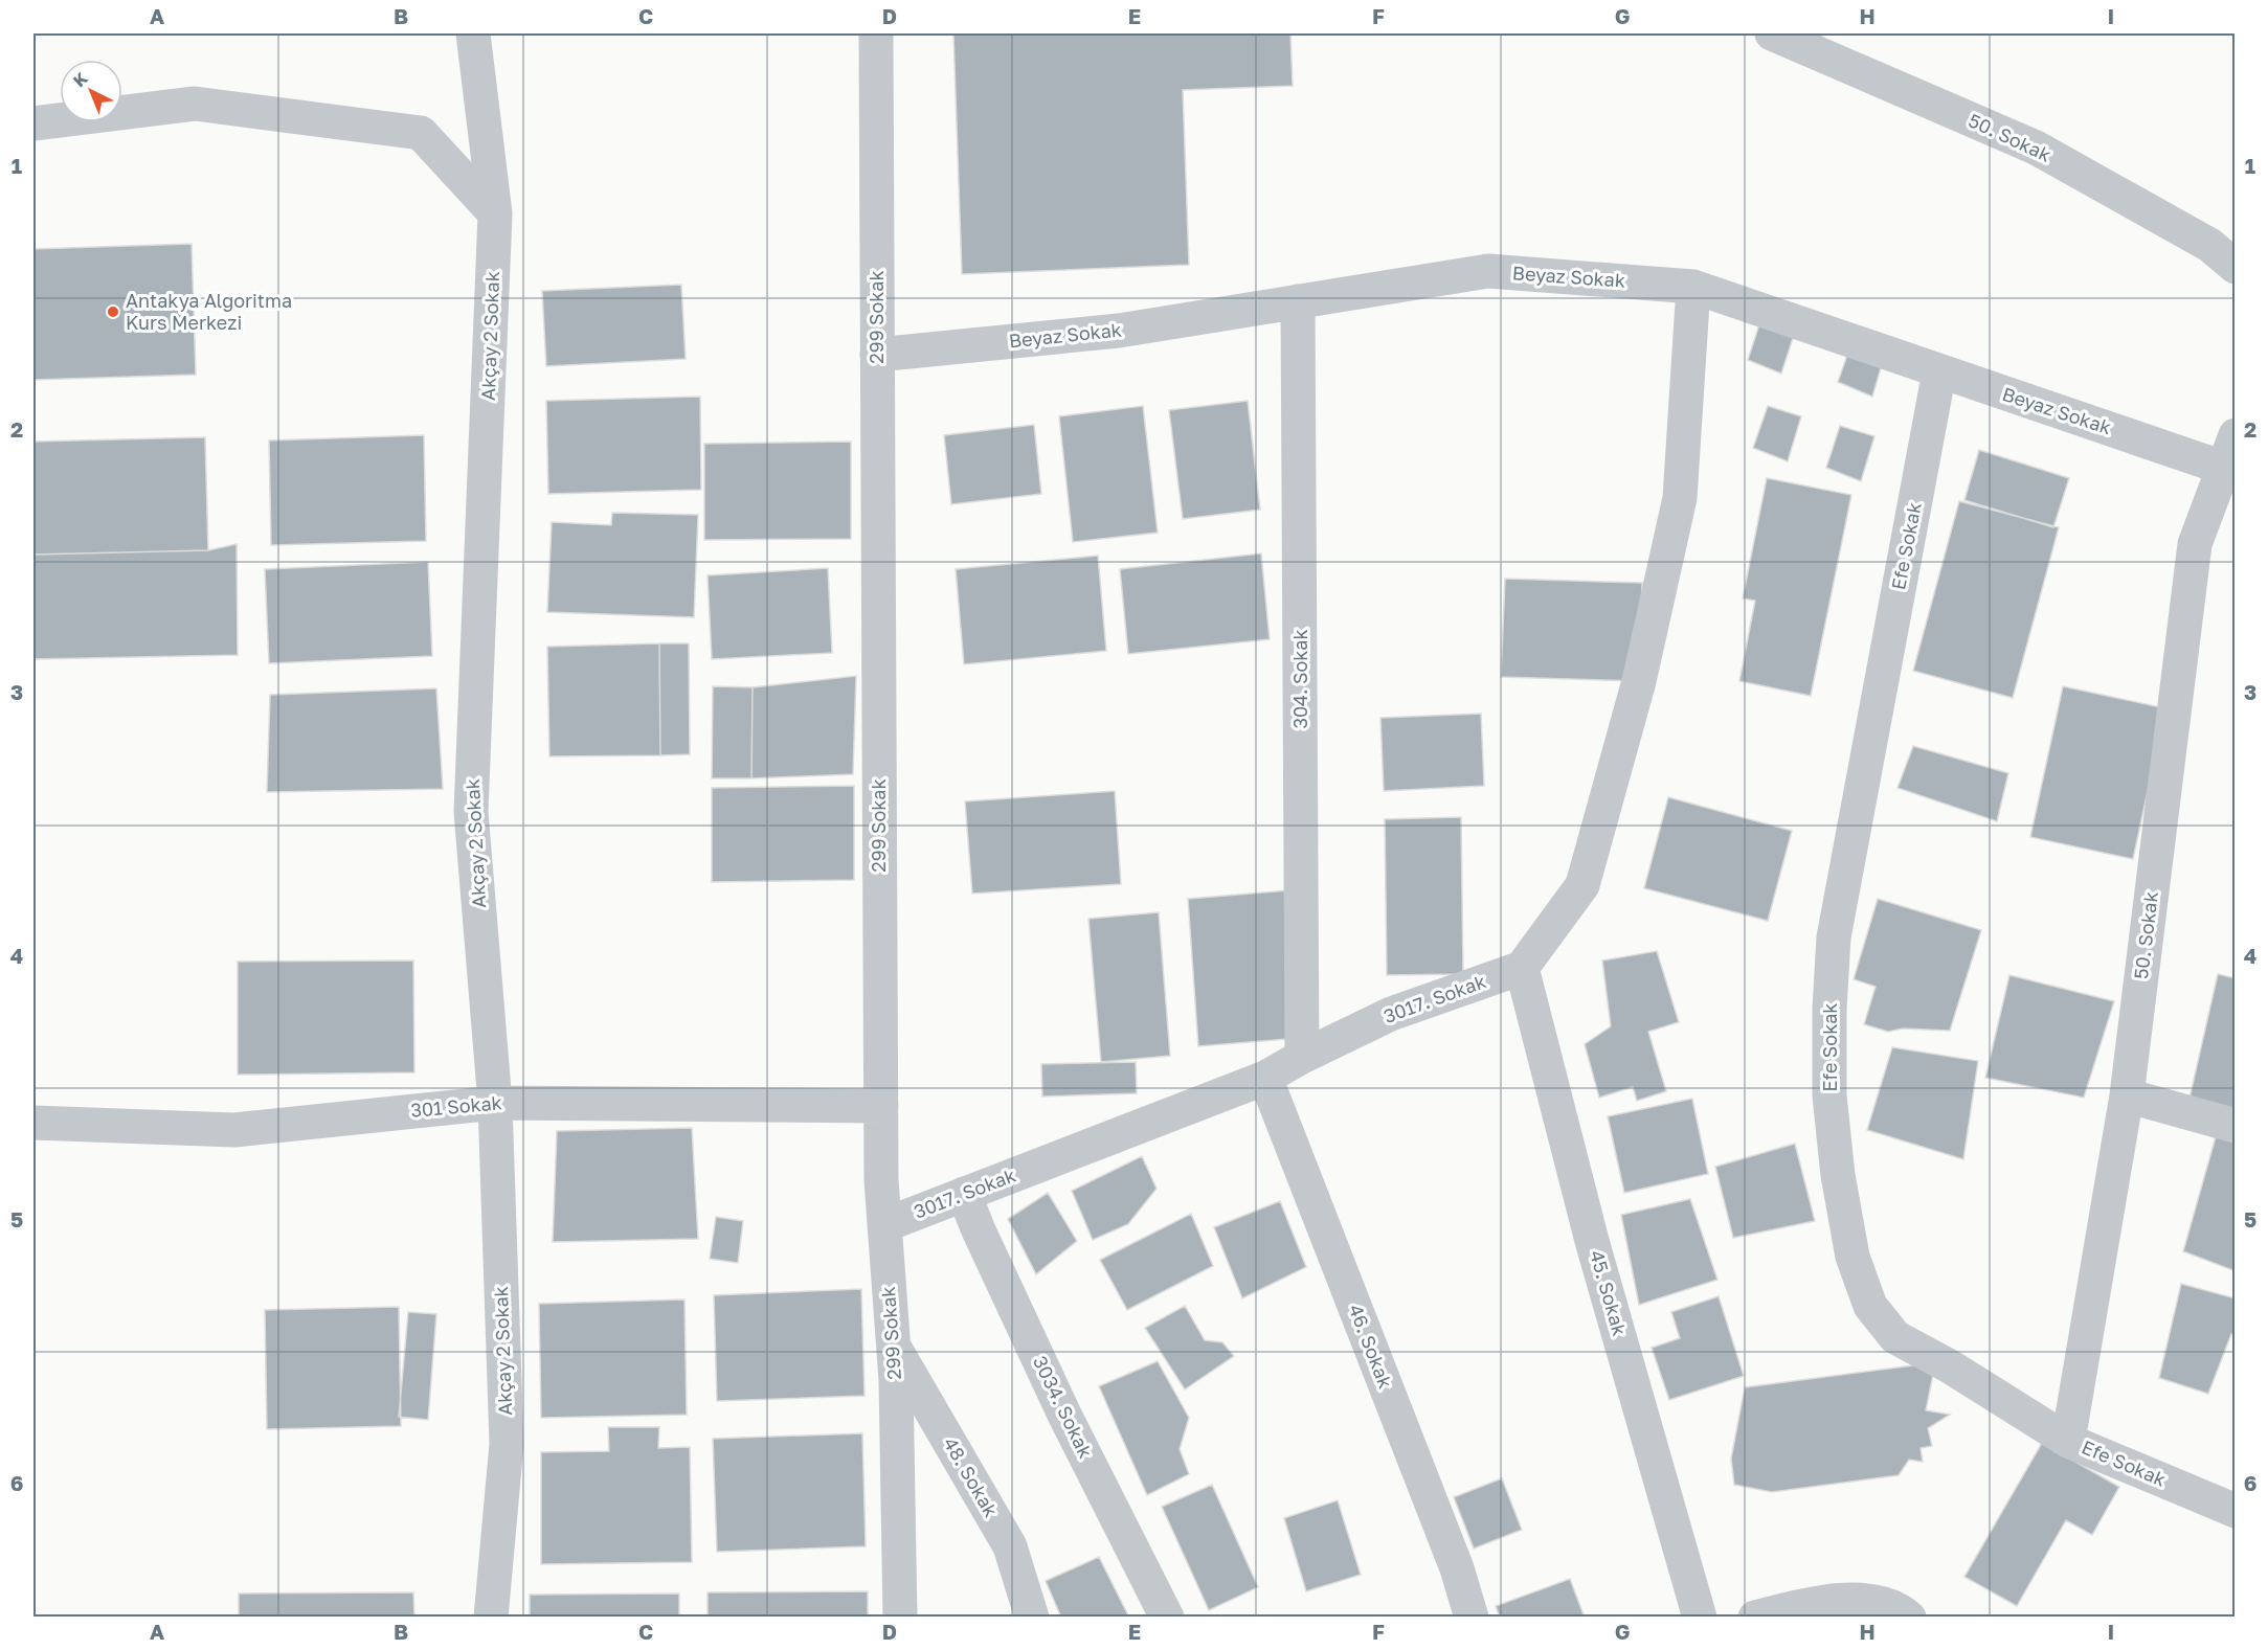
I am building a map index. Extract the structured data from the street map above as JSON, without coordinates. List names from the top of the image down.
{
  "streets": {
    "street": [
      "50. Sokak",
      "Beyaz Sokak",
      "299 Sokak",
      "Akçay 2 Sokak",
      "Efe Sokak",
      "304. Sokak",
      "3017. Sokak",
      "301 Sokak",
      "45. Sokak",
      "46. Sokak",
      "3034. Sokak",
      "48. Sokak"
    ]
  },
  "crossings": [
    ["50. Sokak", "Beyaz Sokak"],
    ["50. Sokak", "Efe Sokak"],
    ["Beyaz Sokak", "299 Sokak"],
    ["Beyaz Sokak", "Efe Sokak"],
    ["Beyaz Sokak", "304. Sokak"],
    ["299 Sokak", "3017. Sokak"],
    ["299 Sokak", "301 Sokak"],
    ["299 Sokak", "48. Sokak"],
    ["Akçay 2 Sokak", "301 Sokak"],
    ["304. Sokak", "3017. Sokak"],
    ["3017. Sokak", "45. Sokak"],
    ["3017. Sokak", "46. Sokak"],
    ["3017. Sokak", "3034. Sokak"]
  ],
  "places": ["Antakya Algoritma Kurs Merkezi"],
  "north": "top left",
  "grid": {
    "columns": [
      "A",
      "B",
      "C",
      "D",
      "E",
      "F",
      "G",
      "H",
      "I"
    ],
    "rows": [
      "1",
      "2",
      "3",
      "4",
      "5",
      "6"
    ]
  }
}
